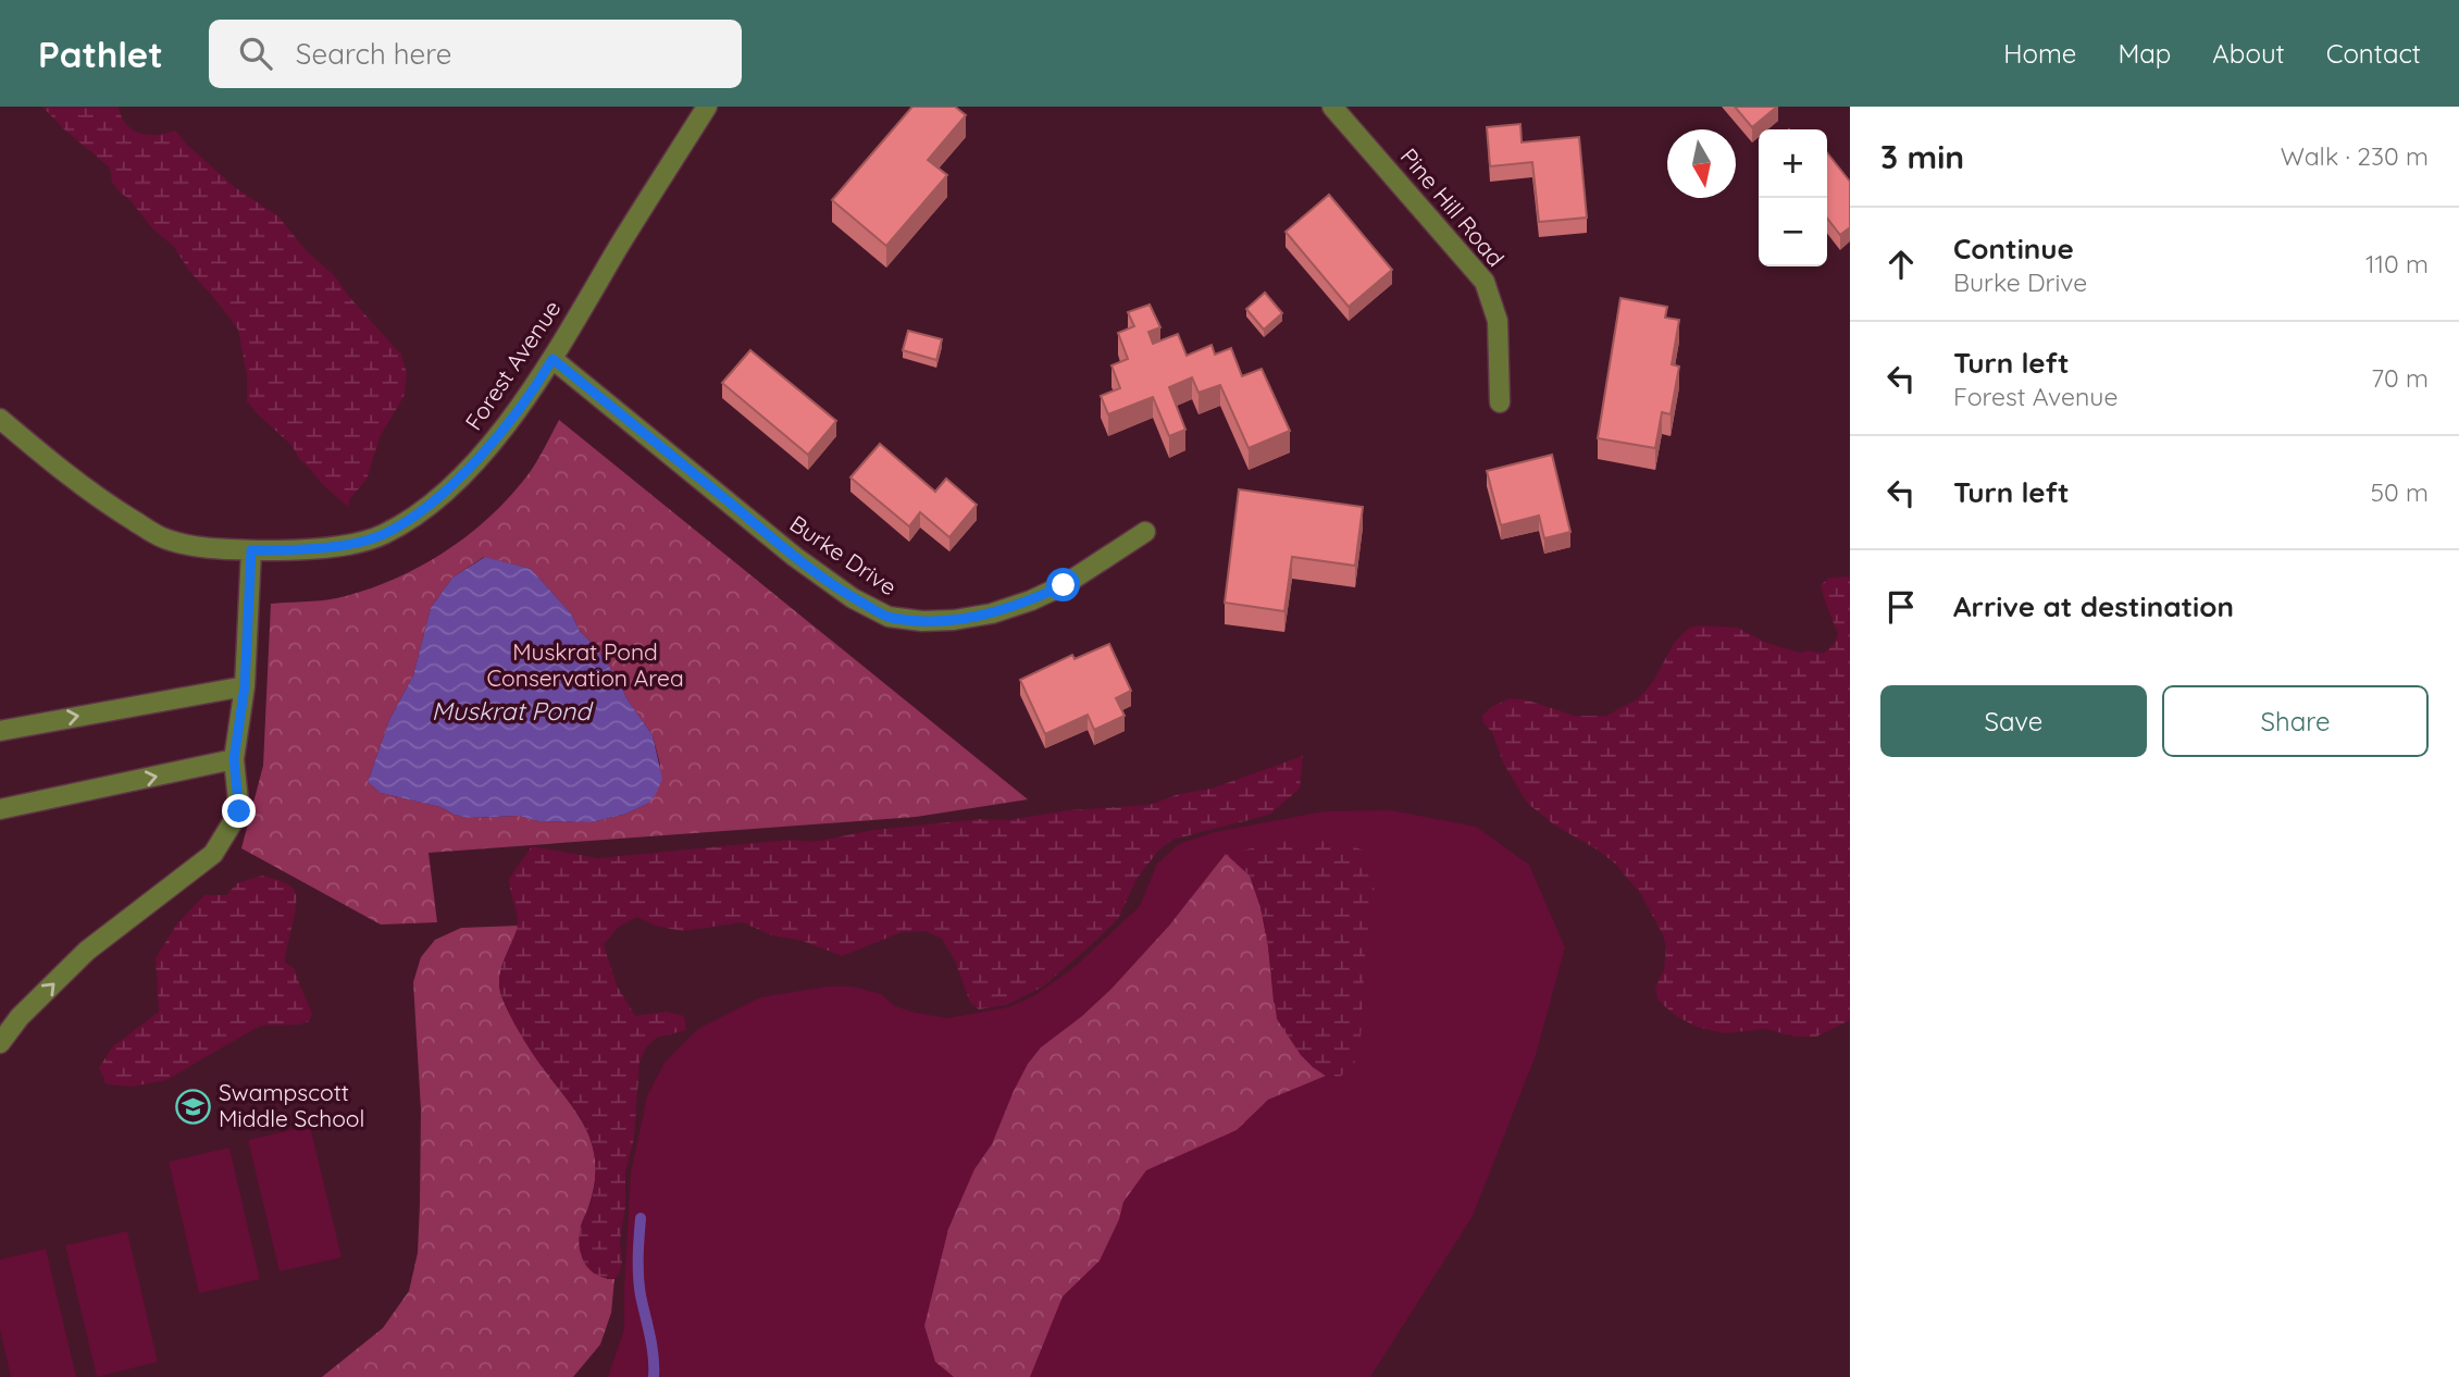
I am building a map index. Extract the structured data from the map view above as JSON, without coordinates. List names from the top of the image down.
{
  "streets": {
    "street": ["Pine Hill Road", "Forest Avenue", "Burke Drive"]
  },
  "crossings": [
    ["Forest Avenue", "Burke Drive"]
  ],
  "water": ["Muskrat Pond"],
  "parks": ["Muskrat Pond Conservation Area"],
  "places": {
    "school or university": ["Swampscott Middle School"]
  },
  "north": "bottom",
  "page": {
    "header": "Pathlet",
    "search": "Search here",
    "nav": [
      "Home",
      "Map",
      "About",
      "Contact"
    ],
    "heading": ["3 min", "Walk · 230 m"],
    "map_buttons": ["+", "−"],
    "list": [
      ["Continue", "Burke Drive", "110 m"],
      ["Turn left", "Forest Avenue", "70 m"],
      ["Turn left", "50 m"],
      "Arrive at destination"
    ],
    "buttons": ["Save", "Share"]
  }
}
